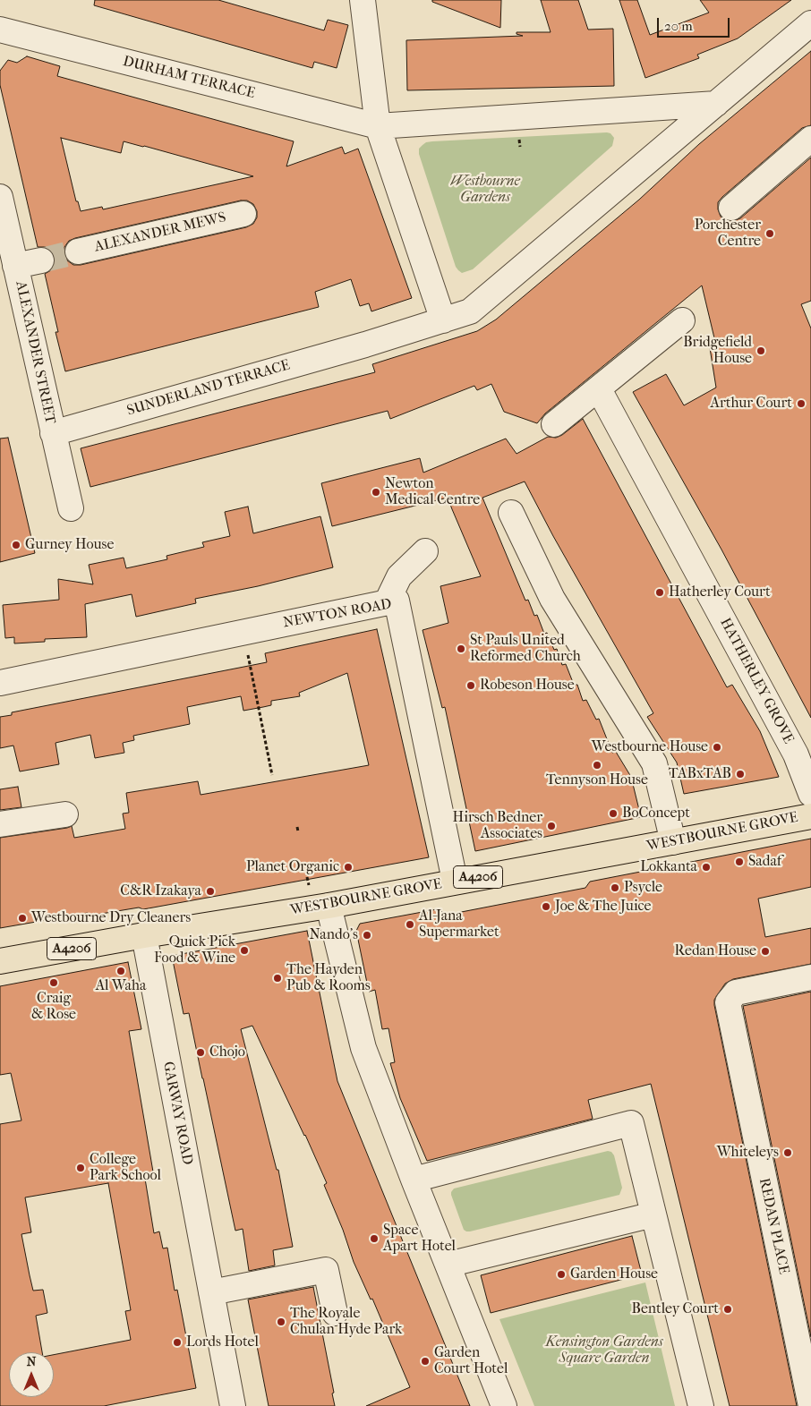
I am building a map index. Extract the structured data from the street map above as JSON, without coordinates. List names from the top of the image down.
{
  "streets": {
    "main road": ["WESTBOURNE GROVE", "A4206"],
    "street": [
      "DURHAM TERRACE",
      "ALEXANDER MEWS",
      "ALEXANDER STREET",
      "SUNDERLAND TERRACE",
      "NEWTON ROAD",
      "HATHERLEY GROVE",
      "GARWAY ROAD",
      "REDAN PLACE"
    ]
  },
  "crossings": [
    ["ALEXANDER STREET", "SUNDERLAND TERRACE"],
    ["NEWTON ROAD", "WESTBOURNE GROVE"],
    ["WESTBOURNE GROVE", "GARWAY ROAD"]
  ],
  "parks": ["Westbourne Gardens", "Kensington Gardens Square Garden"],
  "places": [
    "Porchester Centre",
    "Bridgefield House",
    "Arthur Court",
    "Newton Medical Centre",
    "Gurney House",
    "Hatherley Court",
    "St Pauls United Reformed Church",
    "Robeson House",
    "Westbourne House",
    "Tennyson House",
    "TABxTAB",
    "BoConcept",
    "Hirsch Bedner Associates",
    "Sadaf",
    "Planet Organic",
    "Lokkanta",
    "Psycle",
    "C&R Izakaya",
    "Joe & The Juice",
    "Westbourne Dry Cleaners",
    "Al-Jana Supermarket",
    "Nando's",
    "Quick Pick Food & Wine",
    "Redan House",
    "Al Waha",
    "The Hayden Pub & Rooms",
    "Craig & Rose",
    "Chojo",
    "Whiteleys",
    "College Park School",
    "Space Apart Hotel",
    "Garden House",
    "Bentley Court",
    "The Royale Chulan Hyde Park",
    "Lords Hotel",
    "Garden Court Hotel"
  ],
  "scale_bar": "20 m",
  "north": "top"
}
